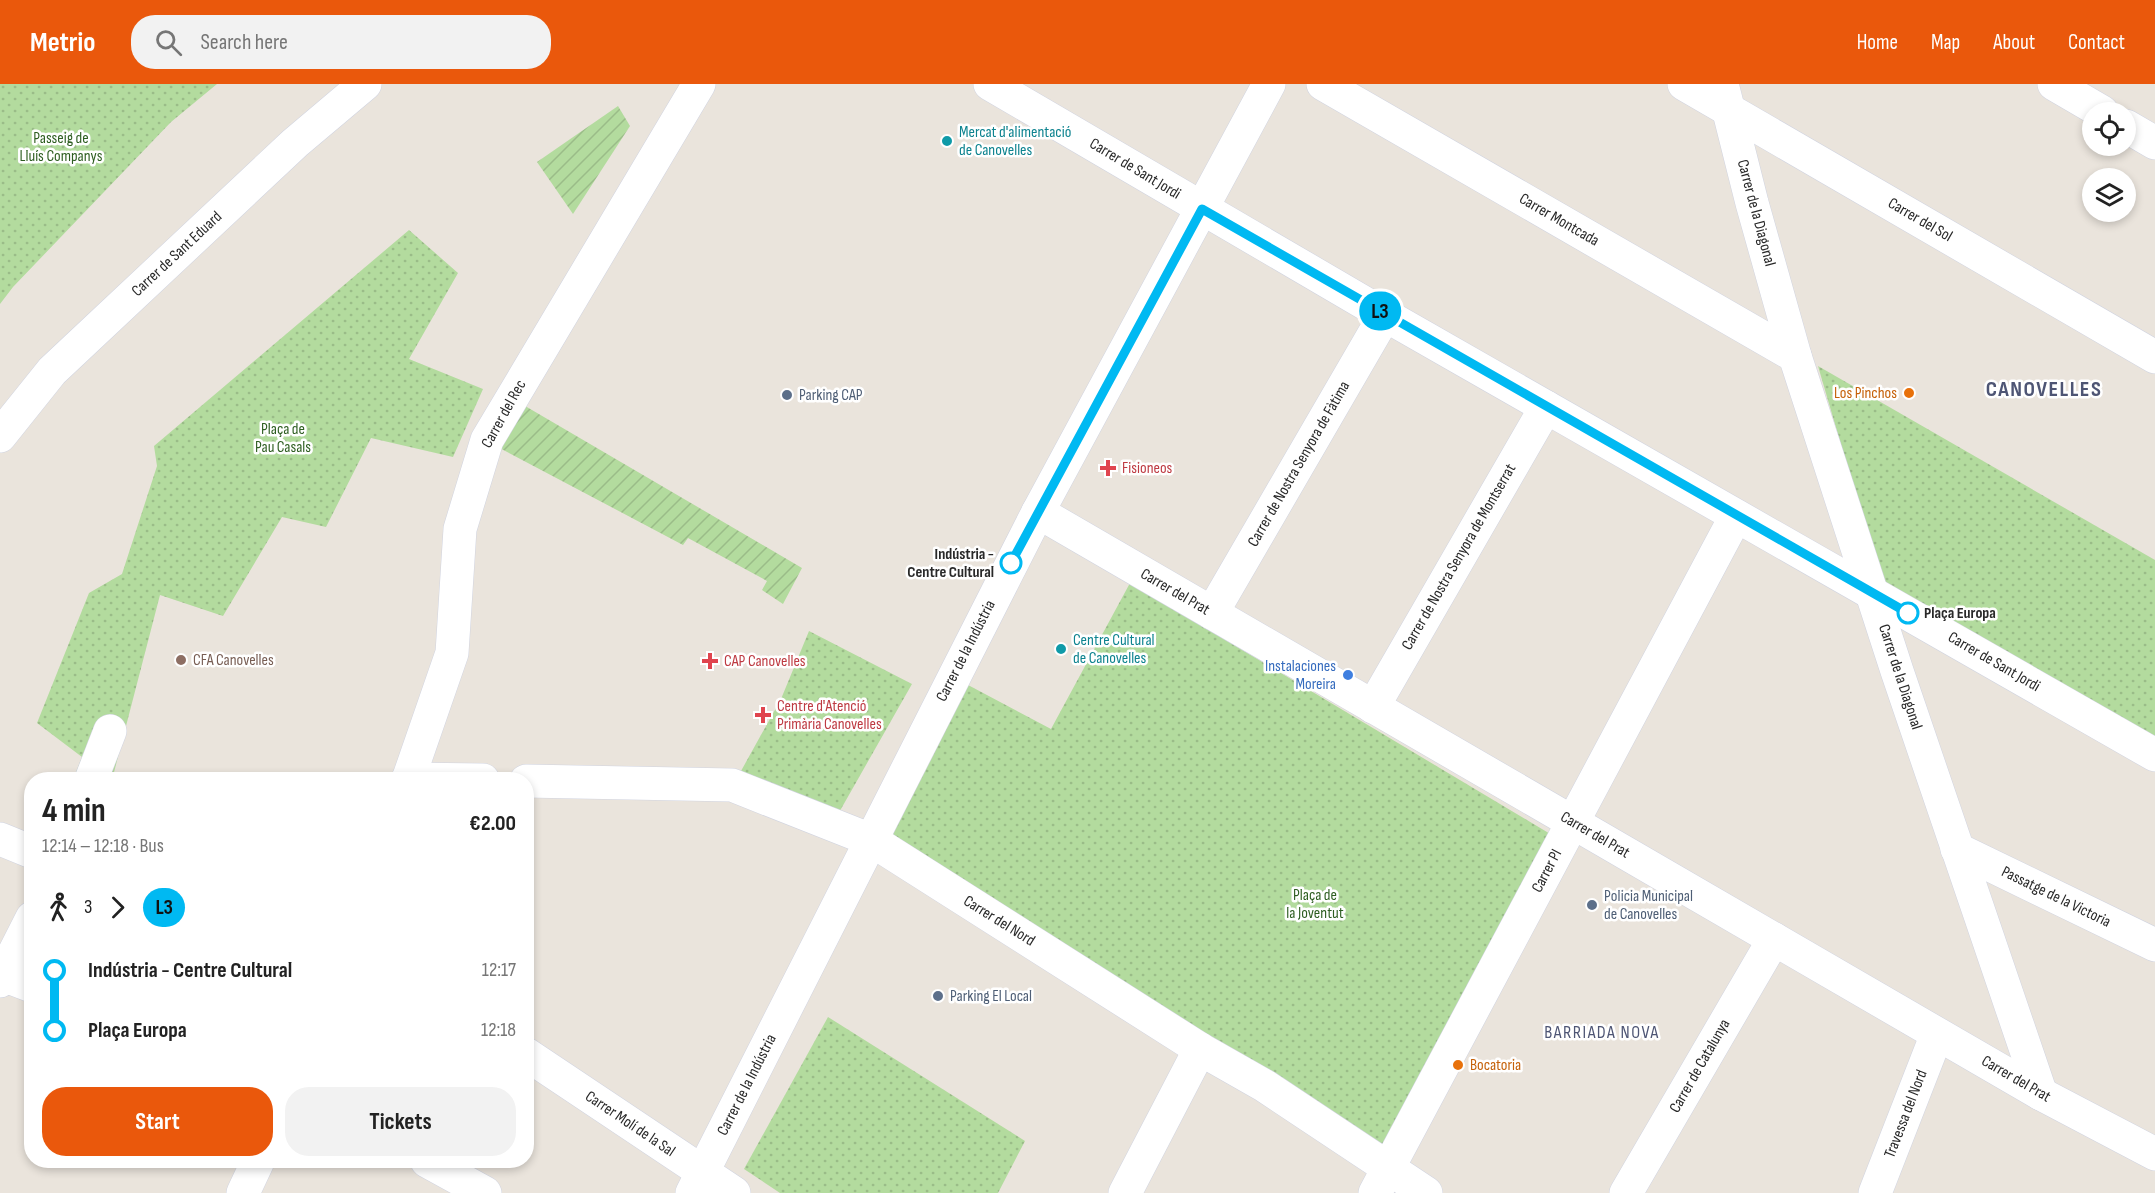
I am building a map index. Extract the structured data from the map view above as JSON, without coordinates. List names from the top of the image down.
{
  "streets": {
    "street": [
      "Carrer de Sant Jordi",
      "Carrer de la Diagonal",
      "Carrer Montcada",
      "Carrer del Sol",
      "Carrer de Sant Eduard",
      "Carrer del Rec",
      "Carrer de Nostra Senyora de Fàtima",
      "Carrer de Nostra Senyora de Montserrat",
      "Carrer del Prat",
      "Carrer de la Indústria",
      "Carrer PI",
      "Passatge de la Victoria",
      "Carrer del Nord",
      "Carrer de Catalunya",
      "Travessa del Nord",
      "Carrer Molí de la Sal"
    ]
  },
  "crossings": [
    ["Carrer de Sant Jordi", "Carrer de la Diagonal"],
    ["Carrer de Sant Jordi", "Carrer de Nostra Senyora de Fàtima"],
    ["Carrer de Sant Jordi", "Carrer de Nostra Senyora de Montserrat"],
    ["Carrer de Sant Jordi", "Carrer de la Indústria"],
    ["Carrer de Sant Jordi", "Carrer PI"],
    ["Carrer de la Diagonal", "Carrer Montcada"],
    ["Carrer de la Diagonal", "Carrer del Sol"],
    ["Carrer de la Diagonal", "Carrer del Prat"],
    ["Carrer de la Diagonal", "Passatge de la Victoria"],
    ["Carrer de Nostra Senyora de Fàtima", "Carrer del Prat"],
    ["Carrer de Nostra Senyora de Montserrat", "Carrer del Prat"],
    ["Carrer del Prat", "Carrer de la Indústria"],
    ["Carrer del Prat", "Carrer PI"],
    ["Carrer del Prat", "Carrer de Catalunya"],
    ["Carrer del Prat", "Travessa del Nord"],
    ["Carrer de la Indústria", "Carrer del Nord"],
    ["Carrer de la Indústria", "Carrer Molí de la Sal"],
    ["Carrer PI", "Carrer del Nord"]
  ],
  "districts": ["CANOVELLES", "BARRIADA NOVA"],
  "parks": ["Passeig de Lluís Companys", "Plaça de Pau Casals", "Plaça de la Joventut"],
  "places": {
    "other": [
      "Mercat d'alimentació de Canovelles",
      "Los Pinchos",
      "Parking CAP",
      "Indústria - Centre Cultural",
      "Plaça Europa",
      "Centre Cultural de Canovelles",
      "CFA Canovelles",
      "Instalaciones Moreira",
      "Policia Municipal de Canovelles",
      "Parking El Local",
      "Bocatoria"
    ],
    "health": ["Fisioneos", "CAP Canovelles", "Centre d'Atenció Primària Canovelles"]
  },
  "lines": ["bus line L3"],
  "page": {
    "header": "Metrio",
    "search": "Search here",
    "nav": [
      "Home",
      "Map",
      "About",
      "Contact"
    ],
    "on_map": "L3",
    "heading": ["4 min", "12:14 – 12:18 · Bus", "€2.00"],
    "legs": ["3", "L3"],
    "list": [
      {
        "name": "Indústria - Centre Cultural",
        "value": "12:17"
      },
      {
        "name": "Plaça Europa",
        "value": "12:18"
      }
    ],
    "buttons": ["Start", "Tickets"]
  }
}
